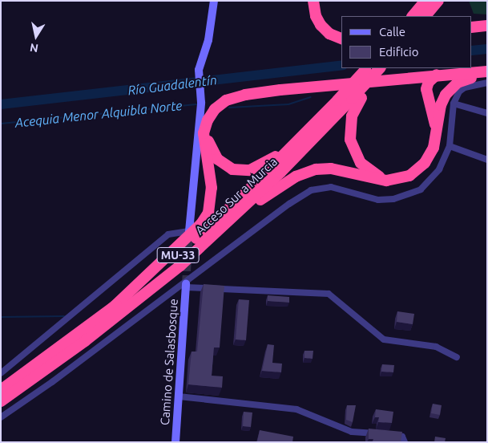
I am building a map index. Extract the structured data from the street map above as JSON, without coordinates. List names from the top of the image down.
{
  "streets": {
    "highway": ["Acceso Sur a Murcia", "MU-33"],
    "street": ["Camino de Salasbosque"]
  },
  "water": ["Río Guadalentín", "Acequia Menor Alquibla Norte"],
  "legend": ["Calle", "Edificio"],
  "north": "bottom"
}
